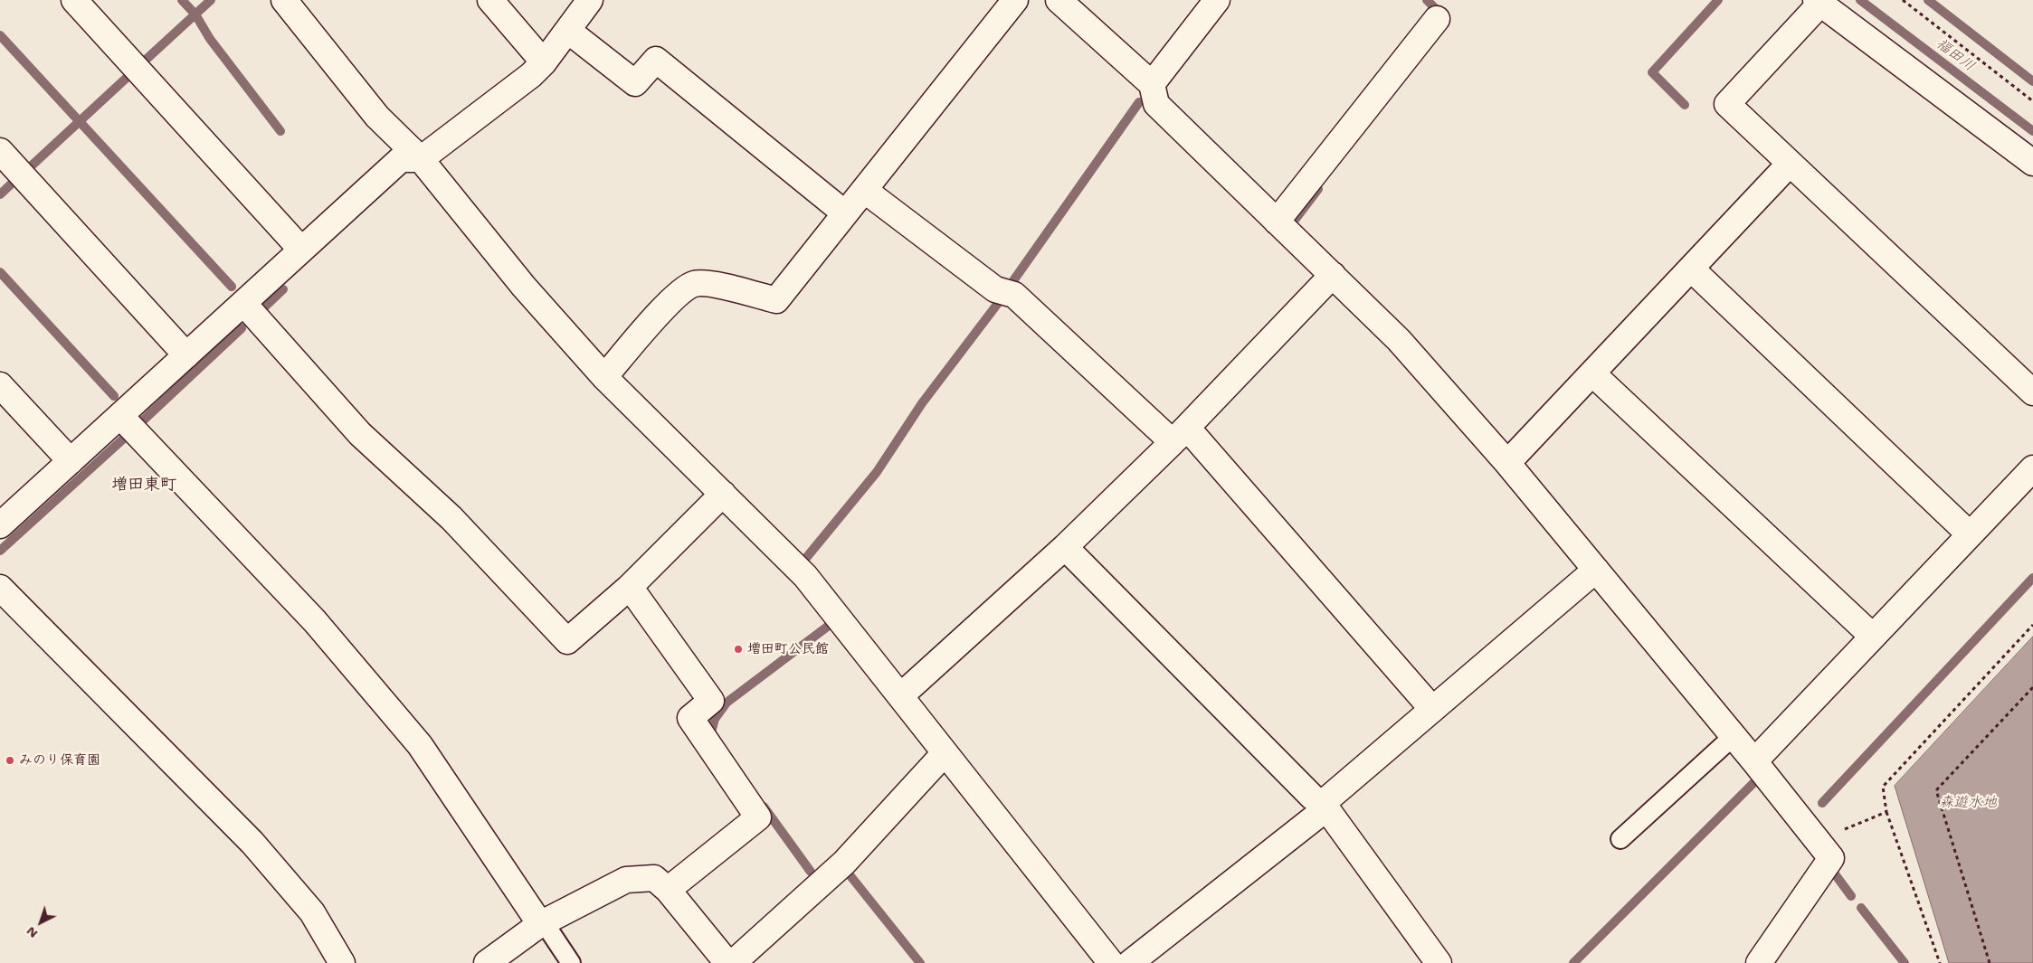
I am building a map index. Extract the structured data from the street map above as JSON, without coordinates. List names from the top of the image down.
{
  "districts": ["増田東町"],
  "water": ["福田川", "森遊水地"],
  "places": ["増田町公民館", "みのり保育園"],
  "north": "bottom left"
}
